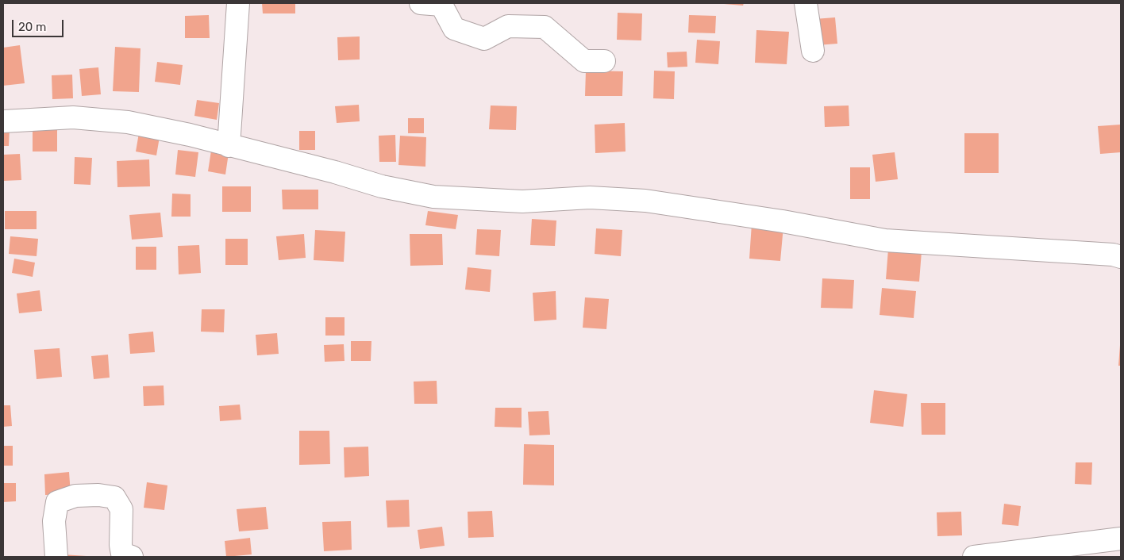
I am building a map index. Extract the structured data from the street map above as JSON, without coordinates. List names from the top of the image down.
{
  "scale_bar": "20 m"
}
